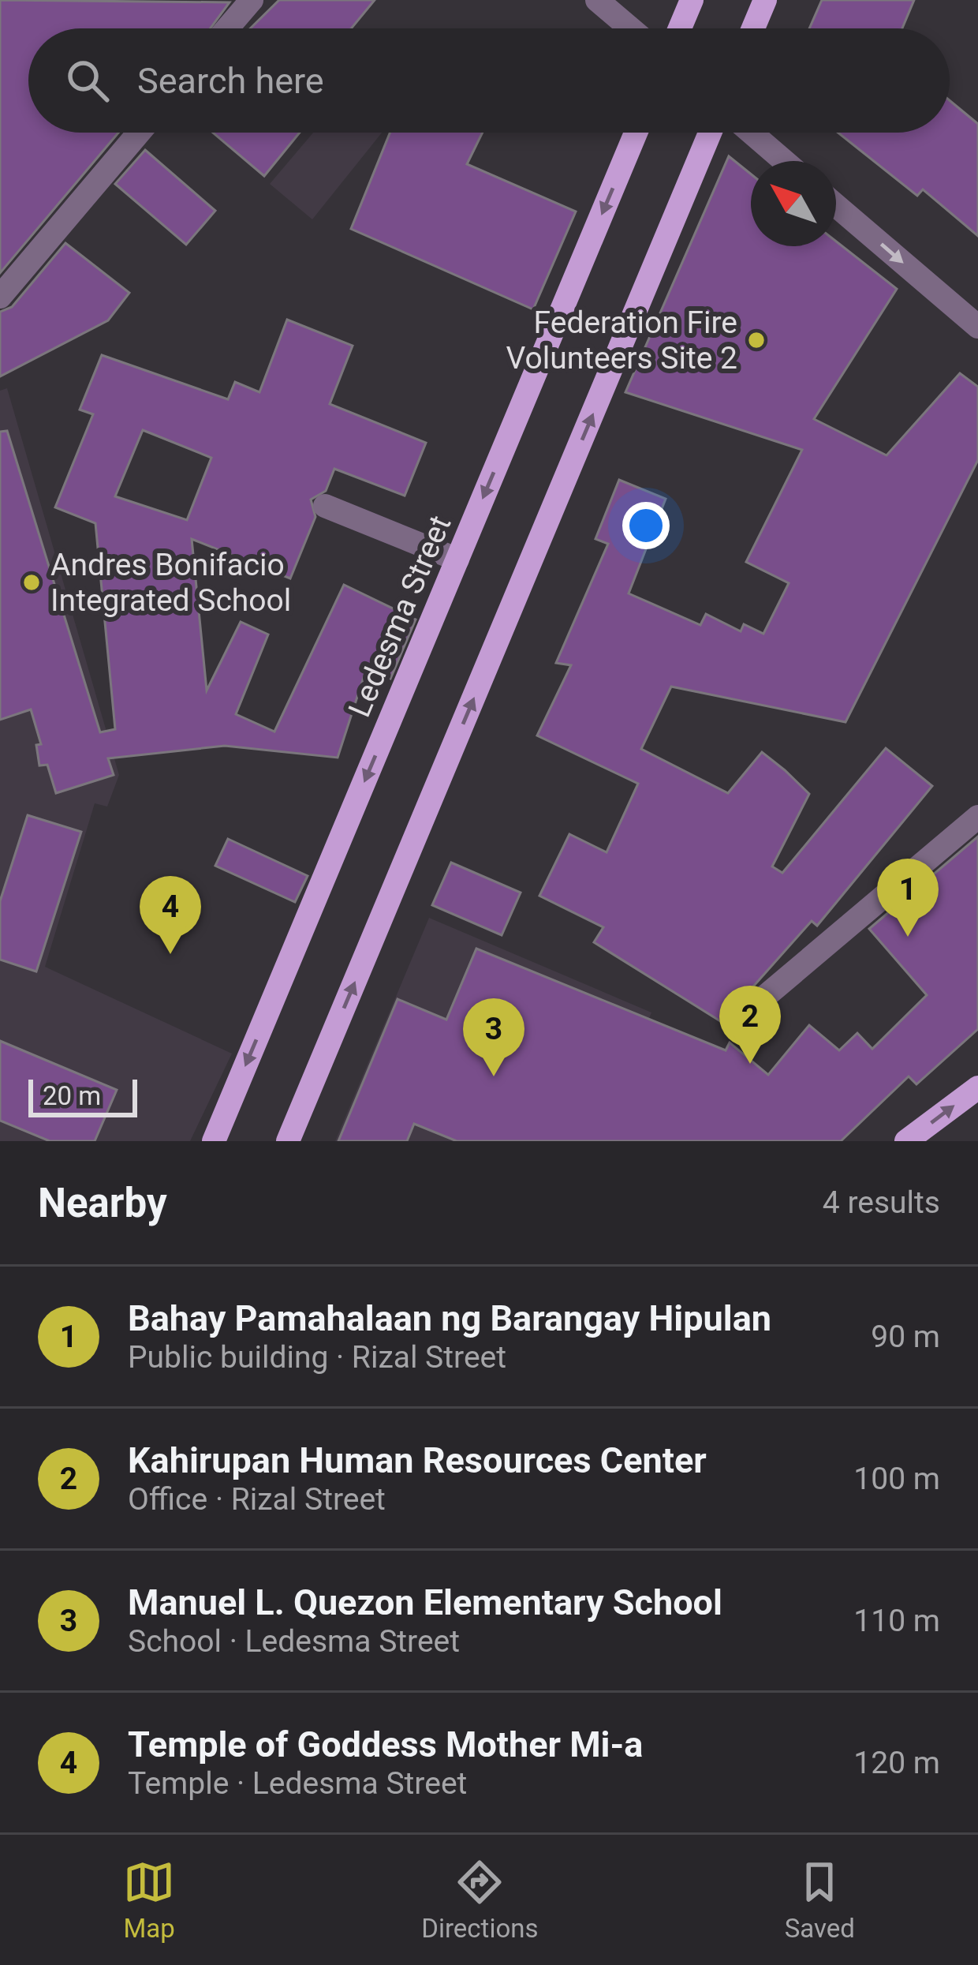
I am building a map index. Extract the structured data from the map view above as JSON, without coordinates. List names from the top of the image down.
{
  "streets": {
    "main road": ["Ledesma Street"]
  },
  "places": ["Federation Fire Volunteers Site 2", "Andres Bonifacio Integrated School"],
  "scale_bar": "20 m",
  "north": "top left",
  "page": {
    "search": "Search here",
    "pins": [
      "1",
      "4",
      "2",
      "3"
    ],
    "scale": "20 m",
    "heading": ["Nearby", "4 results"],
    "list": [
      {
        "mark": "1",
        "name": "Bahay Pamahalaan ng Barangay Hipulan",
        "note": "Public building · Rizal Street",
        "value": "90 m"
      },
      {
        "mark": "2",
        "name": "Kahirupan Human Resources Center",
        "note": "Office · Rizal Street",
        "value": "100 m"
      },
      {
        "mark": "3",
        "name": "Manuel L. Quezon Elementary School",
        "note": "School · Ledesma Street",
        "value": "110 m"
      },
      {
        "mark": "4",
        "name": "Temple of Goddess Mother Mi-a",
        "note": "Temple · Ledesma Street",
        "value": "120 m"
      }
    ],
    "nav": ["Map", "Directions", "Saved"]
  }
}
